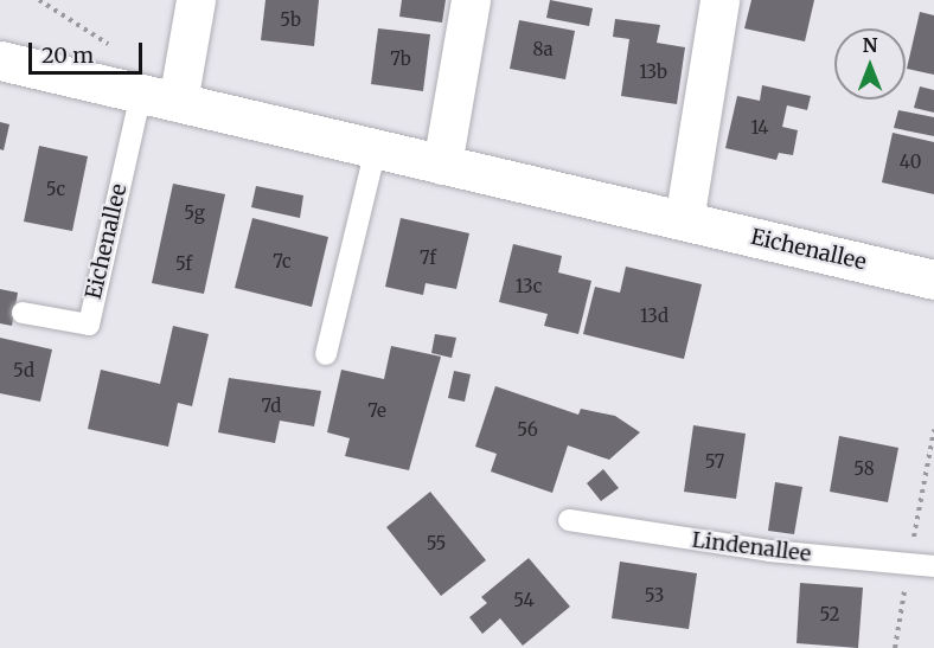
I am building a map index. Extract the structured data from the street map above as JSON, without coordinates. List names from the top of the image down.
{
  "streets": {
    "street": ["Eichenallee"],
    "lane": ["Lindenallee"]
  },
  "house_numbers": [
    "5b",
    "8a",
    "7b",
    "13b",
    "14",
    "40",
    "5c",
    "5g",
    "7f",
    "7c",
    "5f",
    "13c",
    "13d",
    "5d",
    "7d",
    "7e",
    "56",
    "57",
    "58",
    "55",
    "53",
    "54",
    "52"
  ],
  "scale_bar": "20 m",
  "north": "top"
}
